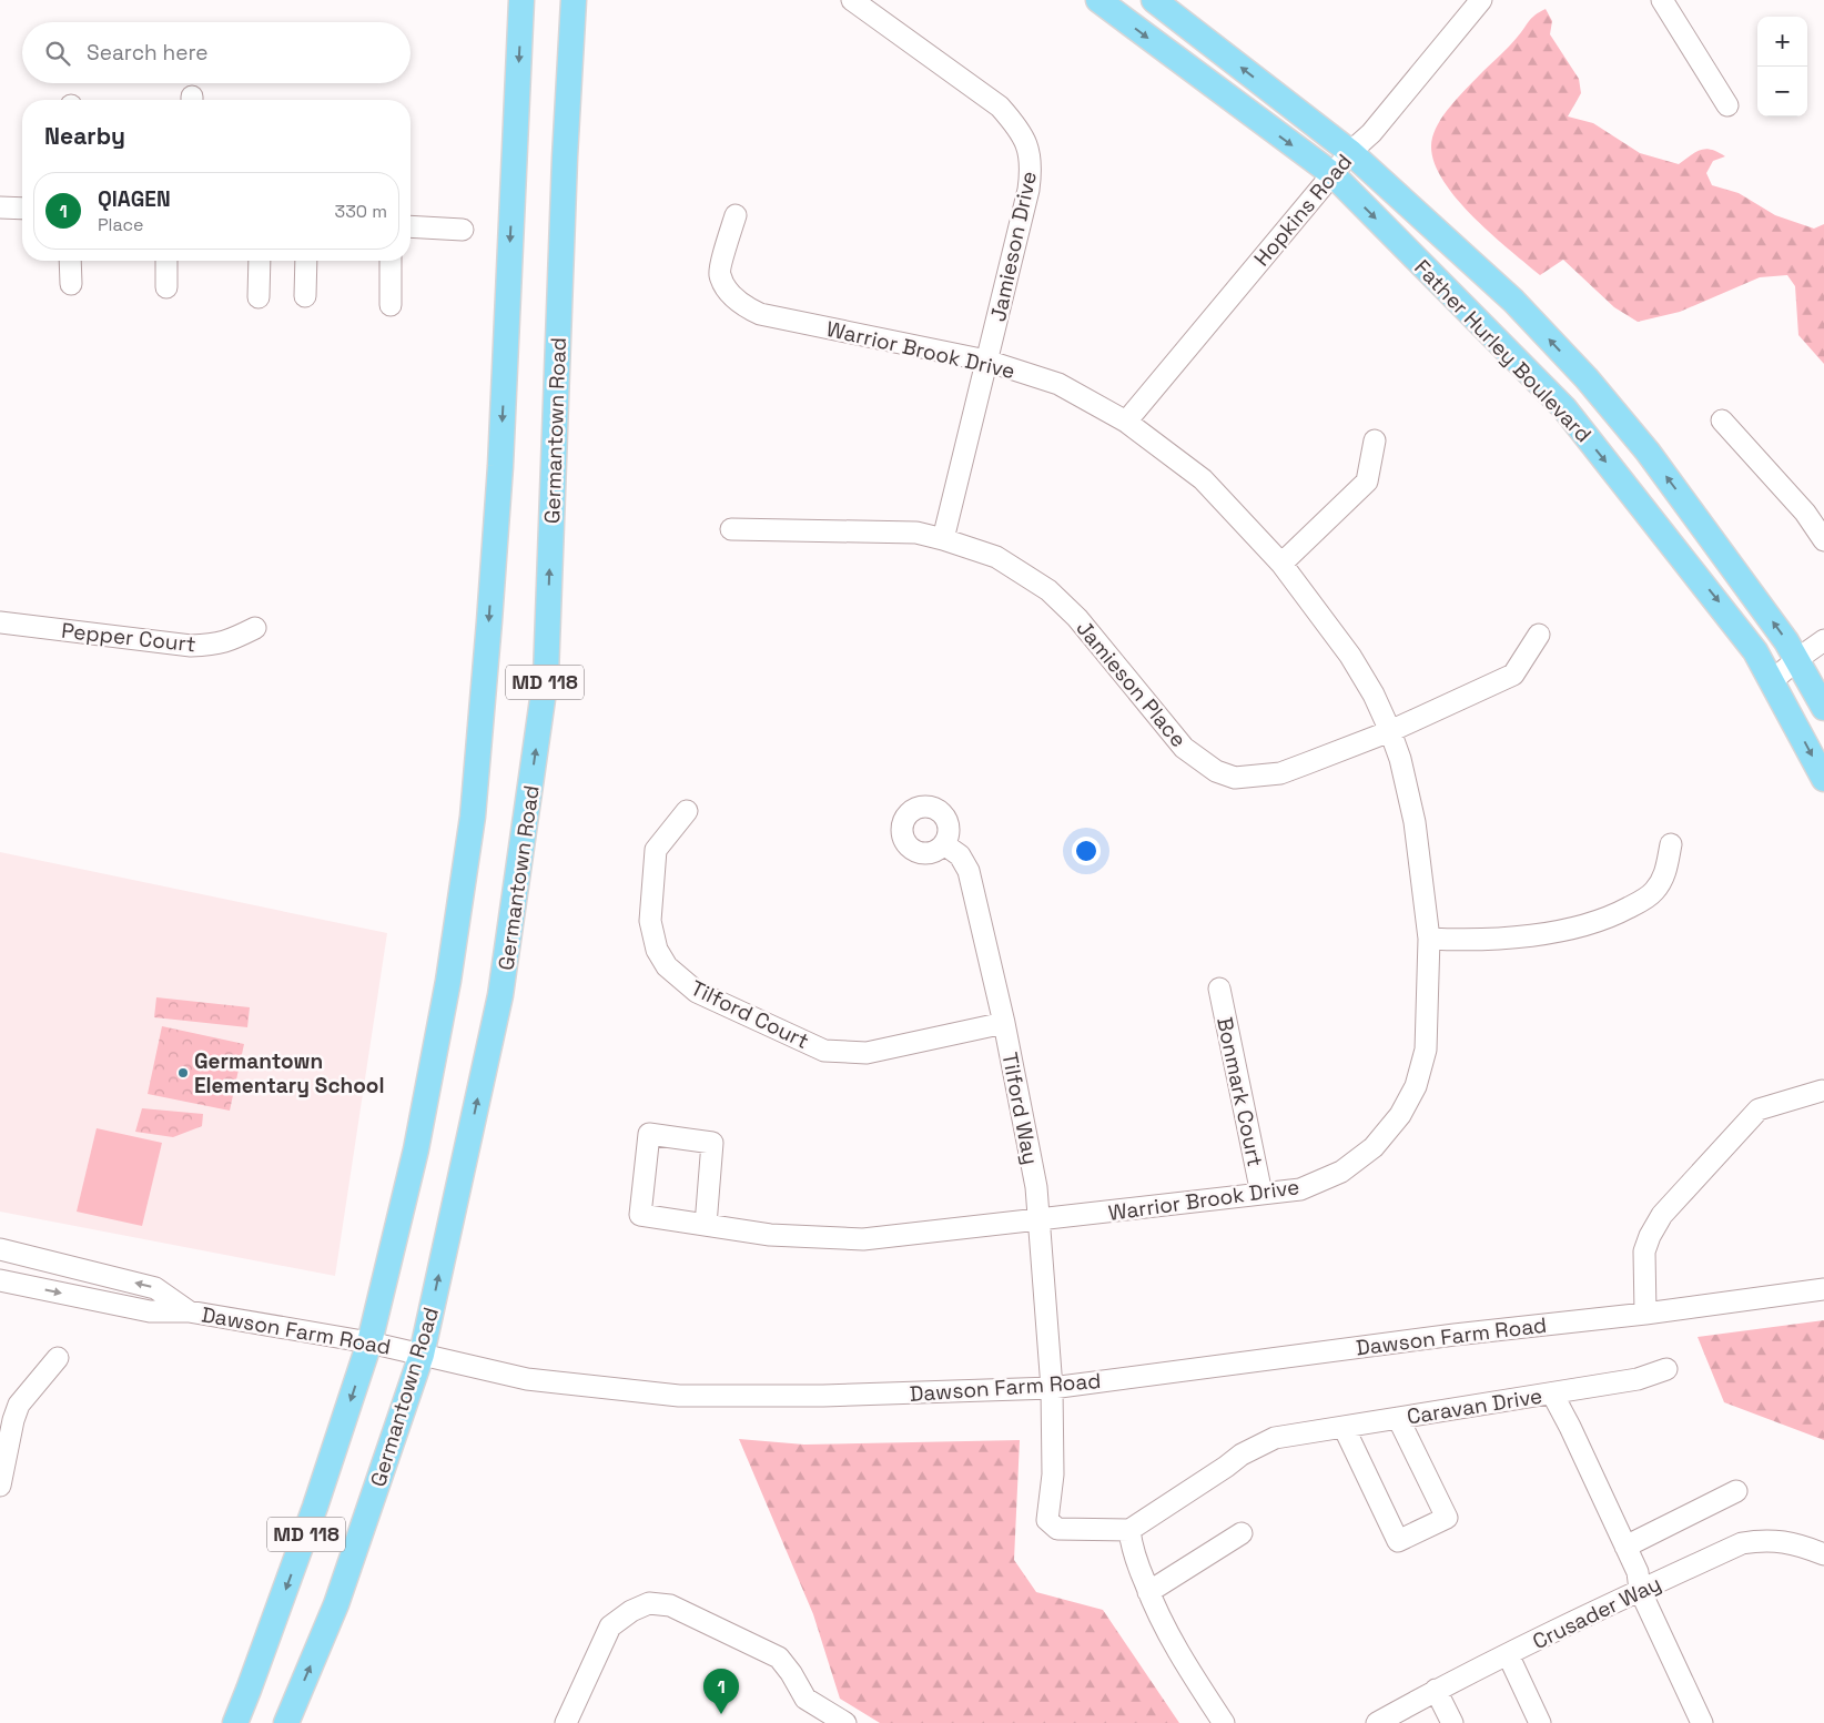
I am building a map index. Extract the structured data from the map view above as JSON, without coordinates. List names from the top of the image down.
{
  "streets": {
    "main road": ["Father Hurley Boulevard", "Germantown Road", "MD 118"],
    "street": [
      "Hopkins Road",
      "Jamieson Drive",
      "Warrior Brook Drive",
      "Pepper Court",
      "Jamieson Place",
      "Tilford Court",
      "Bonmark Court",
      "Tilford Way",
      "Dawson Farm Road",
      "Caravan Drive",
      "Crusader Way"
    ]
  },
  "crossings": [
    ["Hopkins Road", "Warrior Brook Drive"],
    ["Hopkins Road", "Father Hurley Boulevard"],
    ["Jamieson Drive", "Warrior Brook Drive"],
    ["Jamieson Drive", "Jamieson Place"],
    ["Warrior Brook Drive", "Jamieson Place"],
    ["Warrior Brook Drive", "Bonmark Court"],
    ["Warrior Brook Drive", "Tilford Way"],
    ["Germantown Road", "Dawson Farm Road"],
    ["MD 118", "Dawson Farm Road"],
    ["Tilford Court", "Tilford Way"],
    ["Tilford Way", "Dawson Farm Road"],
    ["Caravan Drive", "Crusader Way"]
  ],
  "places": ["Germantown Elementary School"],
  "page": {
    "map_buttons": ["+", "−"],
    "search": "Search here",
    "heading": "Nearby",
    "list": [
      {
        "mark": "1",
        "name": "QIAGEN",
        "note": "Place",
        "value": "330 m"
      }
    ],
    "pins": "1"
  }
}
